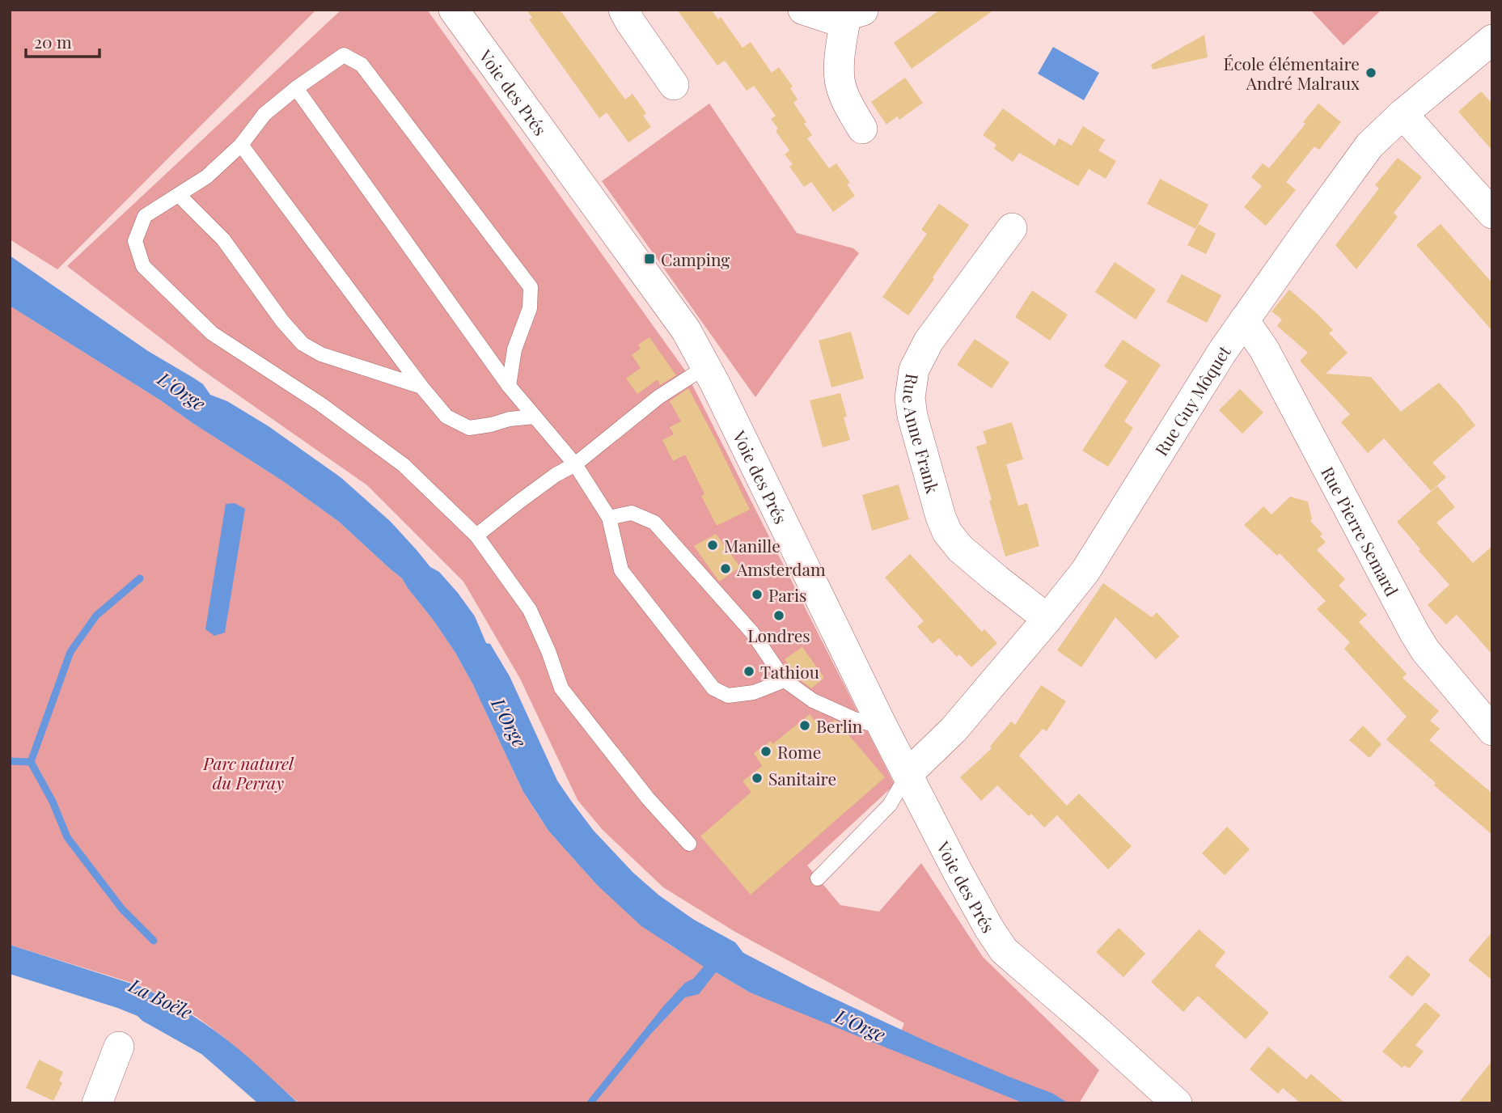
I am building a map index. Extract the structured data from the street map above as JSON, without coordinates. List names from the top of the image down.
{
  "streets": {
    "street": [
      "Voie des Prés",
      "Rue Guy Môquet",
      "Rue Anne Frank",
      "Rue Pierre Semard"
    ]
  },
  "crossings": [
    ["Voie des Prés", "Rue Guy Môquet"],
    ["Rue Guy Môquet", "Rue Anne Frank"],
    ["Rue Guy Môquet", "Rue Pierre Semard"]
  ],
  "water": ["L'Orge", "La Boële"],
  "parks": ["Parc naturel du Perray"],
  "places": {
    "other": [
      "École élémentaire André Malraux",
      "Manille",
      "Amsterdam",
      "Paris",
      "Londres",
      "Tathiou",
      "Berlin",
      "Rome",
      "Sanitaire"
    ],
    "transit": ["Camping"]
  },
  "scale_bar": "20 m"
}
